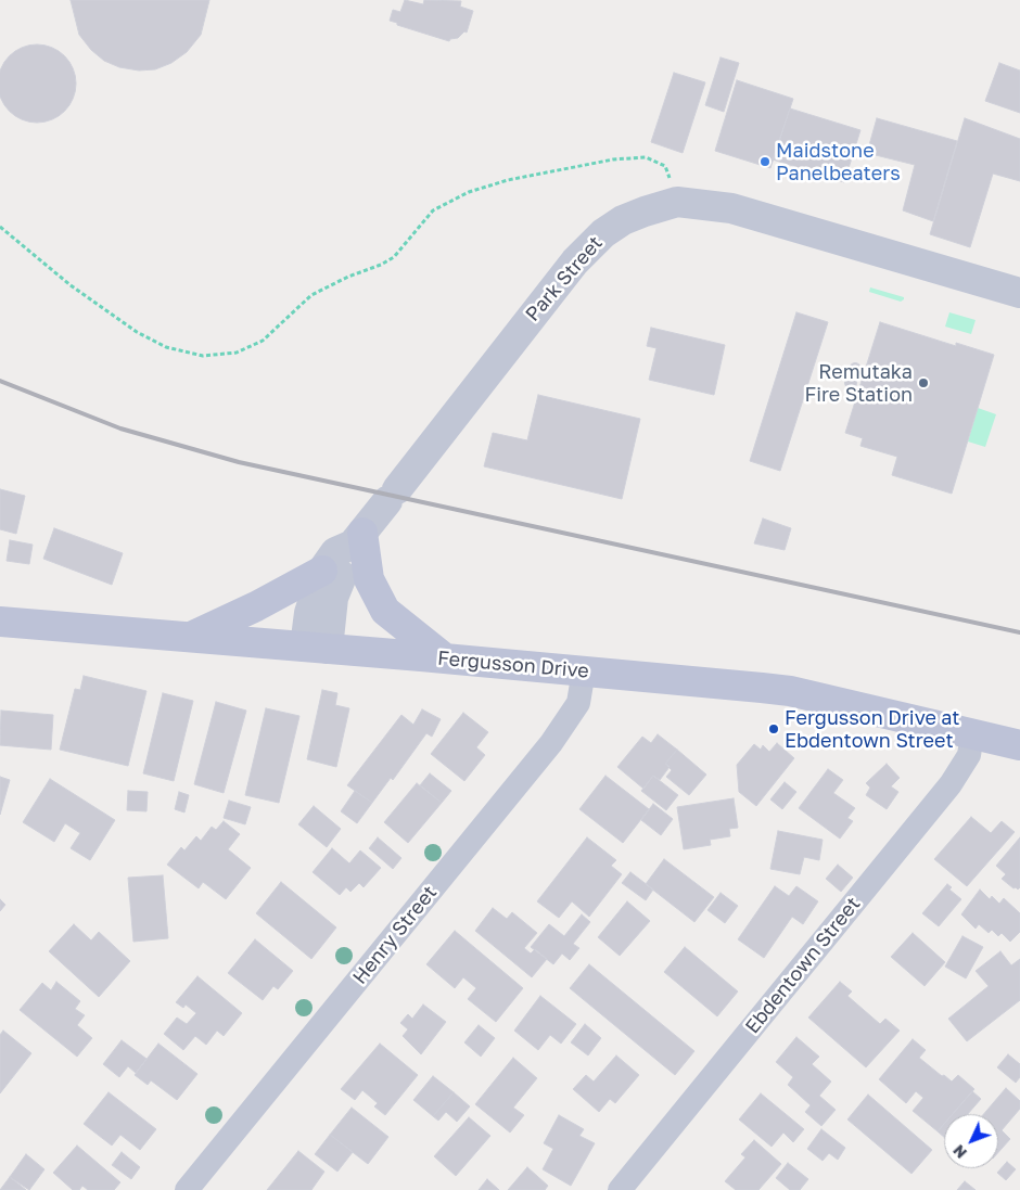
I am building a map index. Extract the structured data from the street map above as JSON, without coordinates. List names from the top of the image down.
{
  "streets": {
    "main road": ["Fergusson Drive"],
    "street": ["Park Street", "Henry Street", "Ebdentown Street"]
  },
  "crossings": [
    ["Park Street", "Fergusson Drive"],
    ["Fergusson Drive", "Henry Street"],
    ["Fergusson Drive", "Ebdentown Street"]
  ],
  "places": ["Maidstone Panelbeaters", "Remutaka Fire Station", "Fergusson Drive at Ebdentown Street"],
  "north": "bottom left"
}
